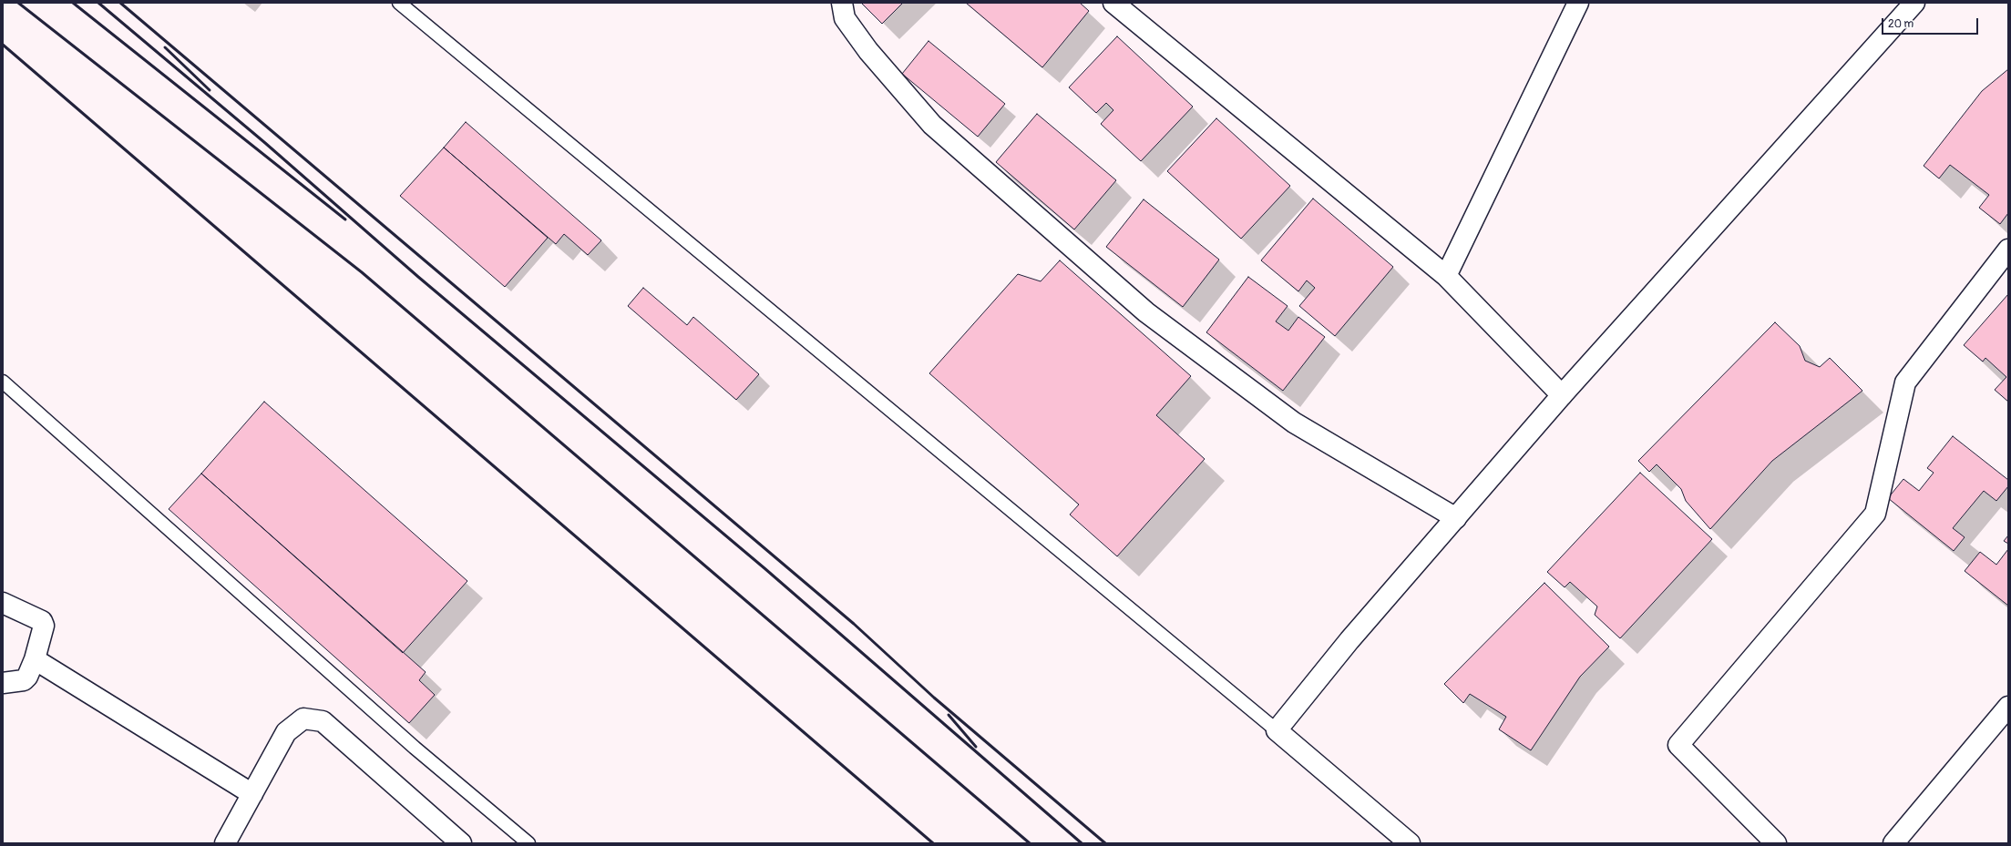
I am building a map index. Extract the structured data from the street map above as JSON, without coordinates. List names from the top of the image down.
{
  "scale_bar": "20 m"
}
